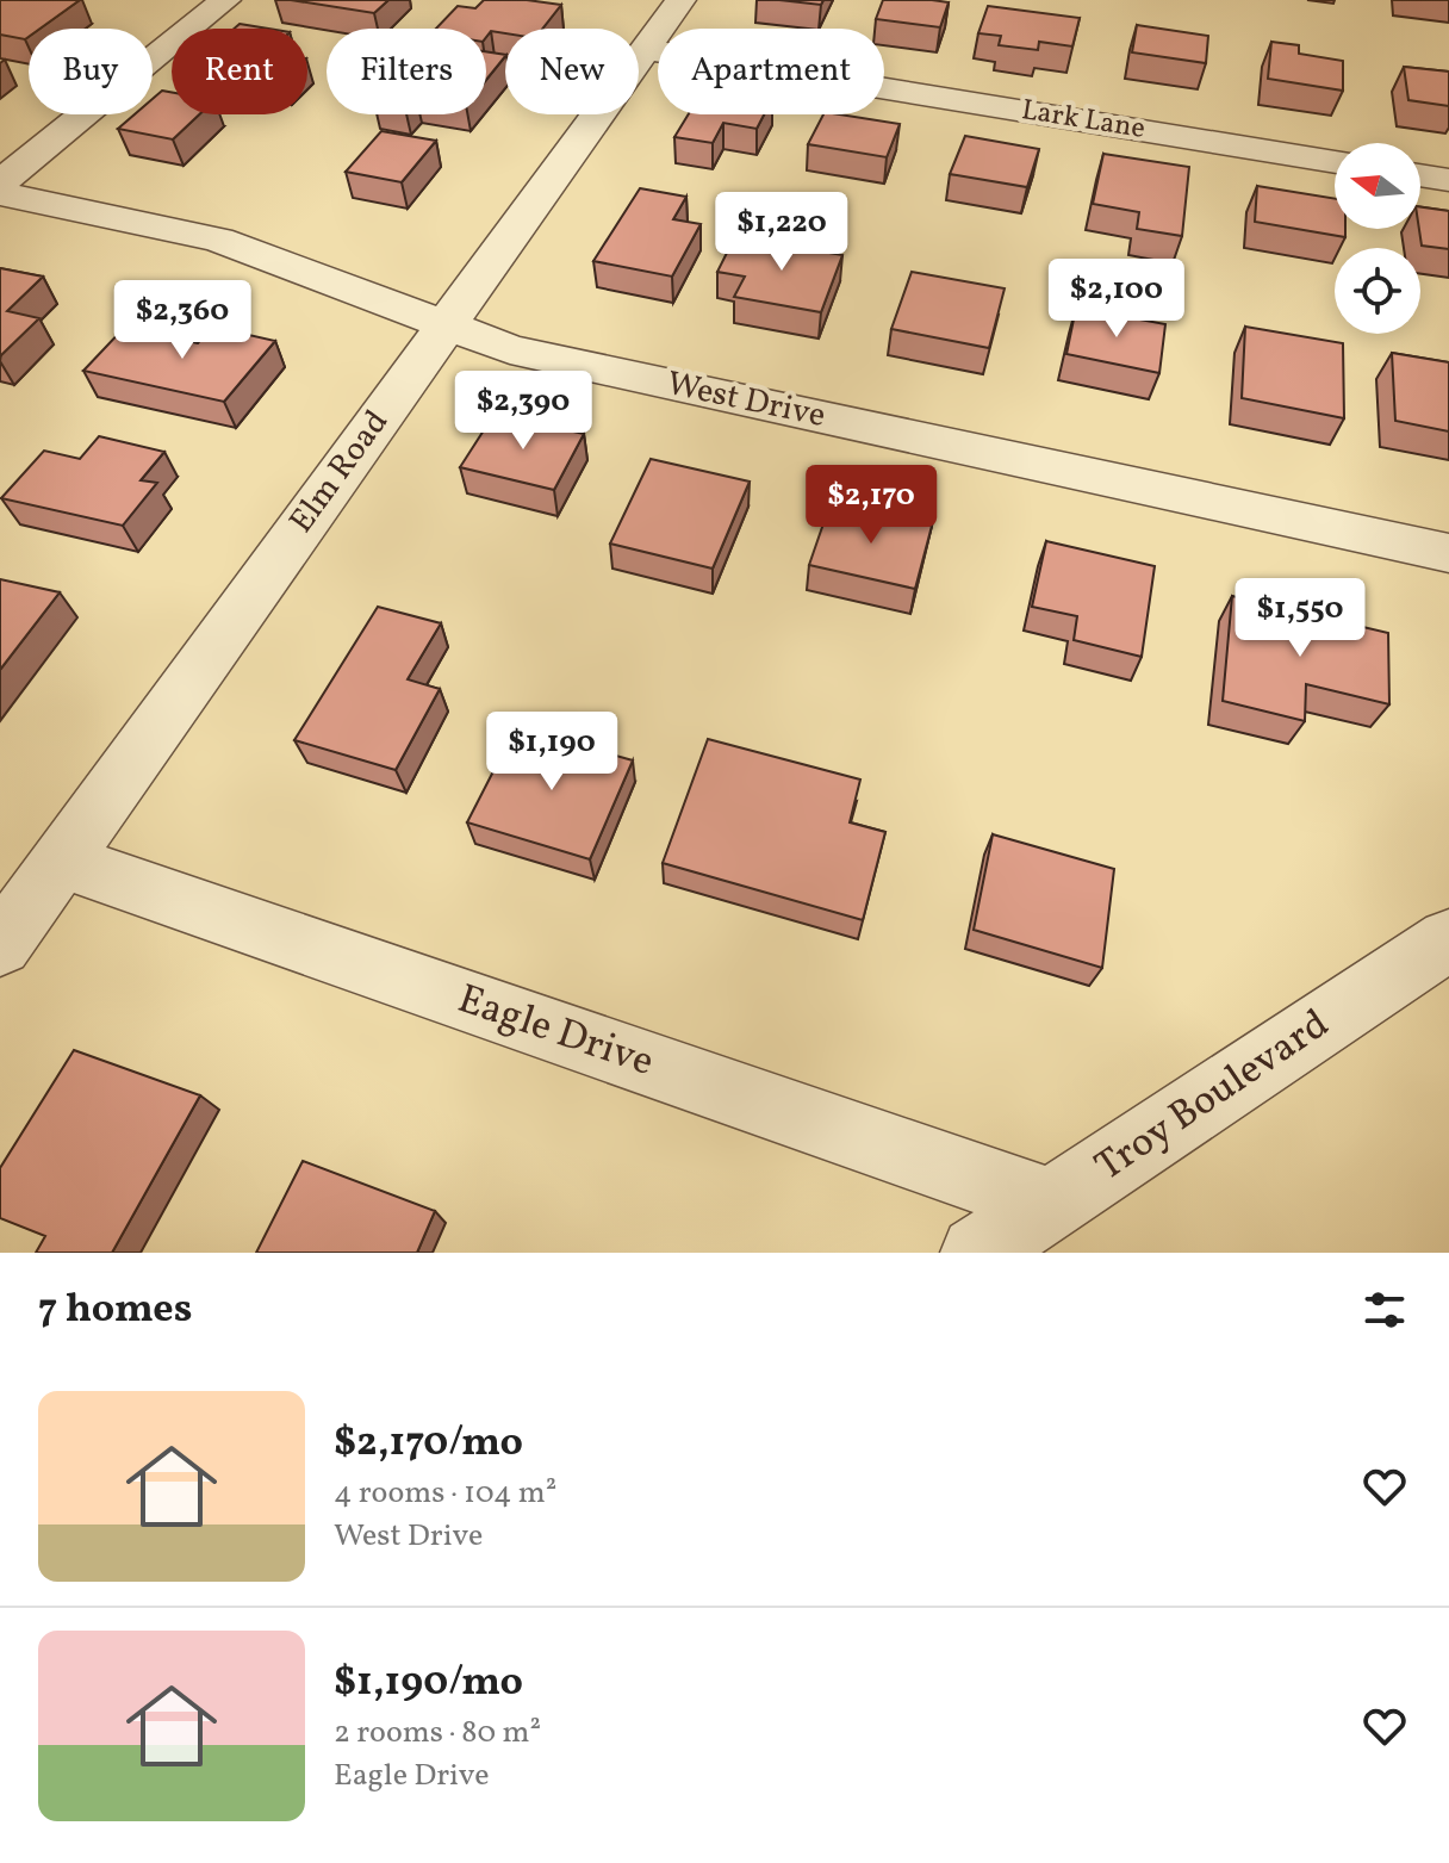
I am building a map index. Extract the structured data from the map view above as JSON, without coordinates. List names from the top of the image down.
{
  "streets": {
    "street": [
      "Lark Lane",
      "West Drive",
      "Elm Road",
      "Eagle Drive",
      "Troy Boulevard"
    ]
  },
  "crossings": [
    ["Lark Lane", "Elm Road"],
    ["West Drive", "Elm Road"],
    ["Elm Road", "Eagle Drive"],
    ["Eagle Drive", "Troy Boulevard"]
  ],
  "north": "left",
  "page": {
    "chip": [
      "Buy",
      "Rent",
      "Filters",
      "New",
      "Apartment"
    ],
    "price": [
      "$1,220",
      "$2,100",
      "$2,360",
      "$2,390",
      "$2,170",
      "$1,550",
      "$1,190"
    ],
    "heading": "7 homes",
    "list": [
      {
        "name": "$2,170/mo",
        "note": "4 rooms · 104 m² · West Drive"
      },
      {
        "name": "$1,190/mo",
        "note": "2 rooms · 80 m² · Eagle Drive"
      }
    ]
  }
}
